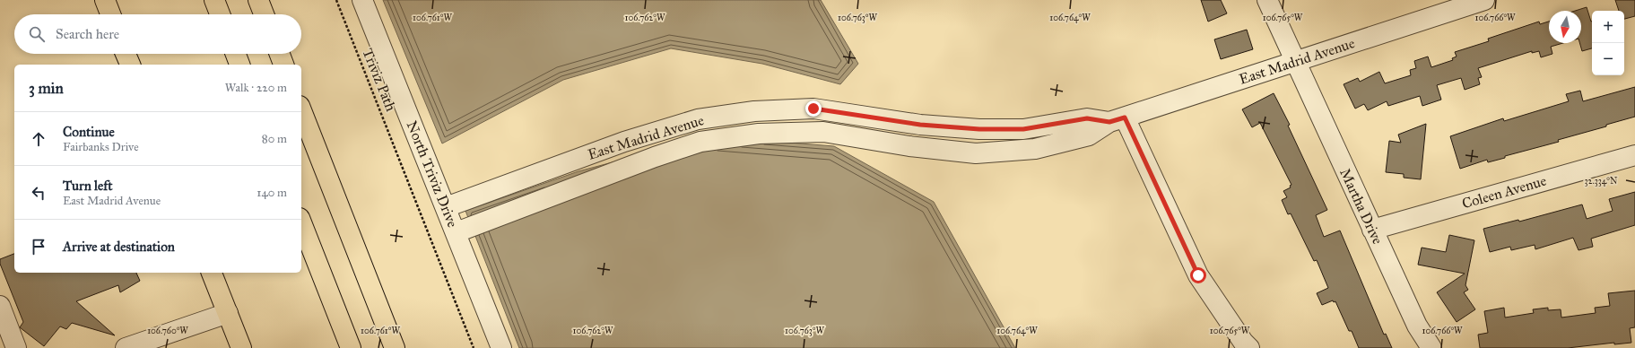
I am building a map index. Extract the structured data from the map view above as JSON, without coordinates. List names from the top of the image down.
{
  "streets": {
    "street": [
      "East Madrid Avenue",
      "North Triviz Drive",
      "Coleen Avenue",
      "Martha Drive"
    ],
    "path": ["Triviz Path"]
  },
  "crossings": [
    ["East Madrid Avenue", "North Triviz Drive"],
    ["East Madrid Avenue", "Martha Drive"],
    ["Coleen Avenue", "Martha Drive"]
  ],
  "north": "bottom",
  "page": {
    "map_buttons": ["+", "−"],
    "search": "Search here",
    "heading": ["3 min", "Walk · 220 m"],
    "list": [
      ["Continue", "Fairbanks Drive", "80 m"],
      ["Turn left", "East Madrid Avenue", "140 m"],
      "Arrive at destination"
    ]
  },
  "coordinates": [
    "106.761°W",
    "106.762°W",
    "106.763°W",
    "106.764°W",
    "106.765°W",
    "106.766°W",
    "32.334°N",
    "106.760°W"
  ]
}
